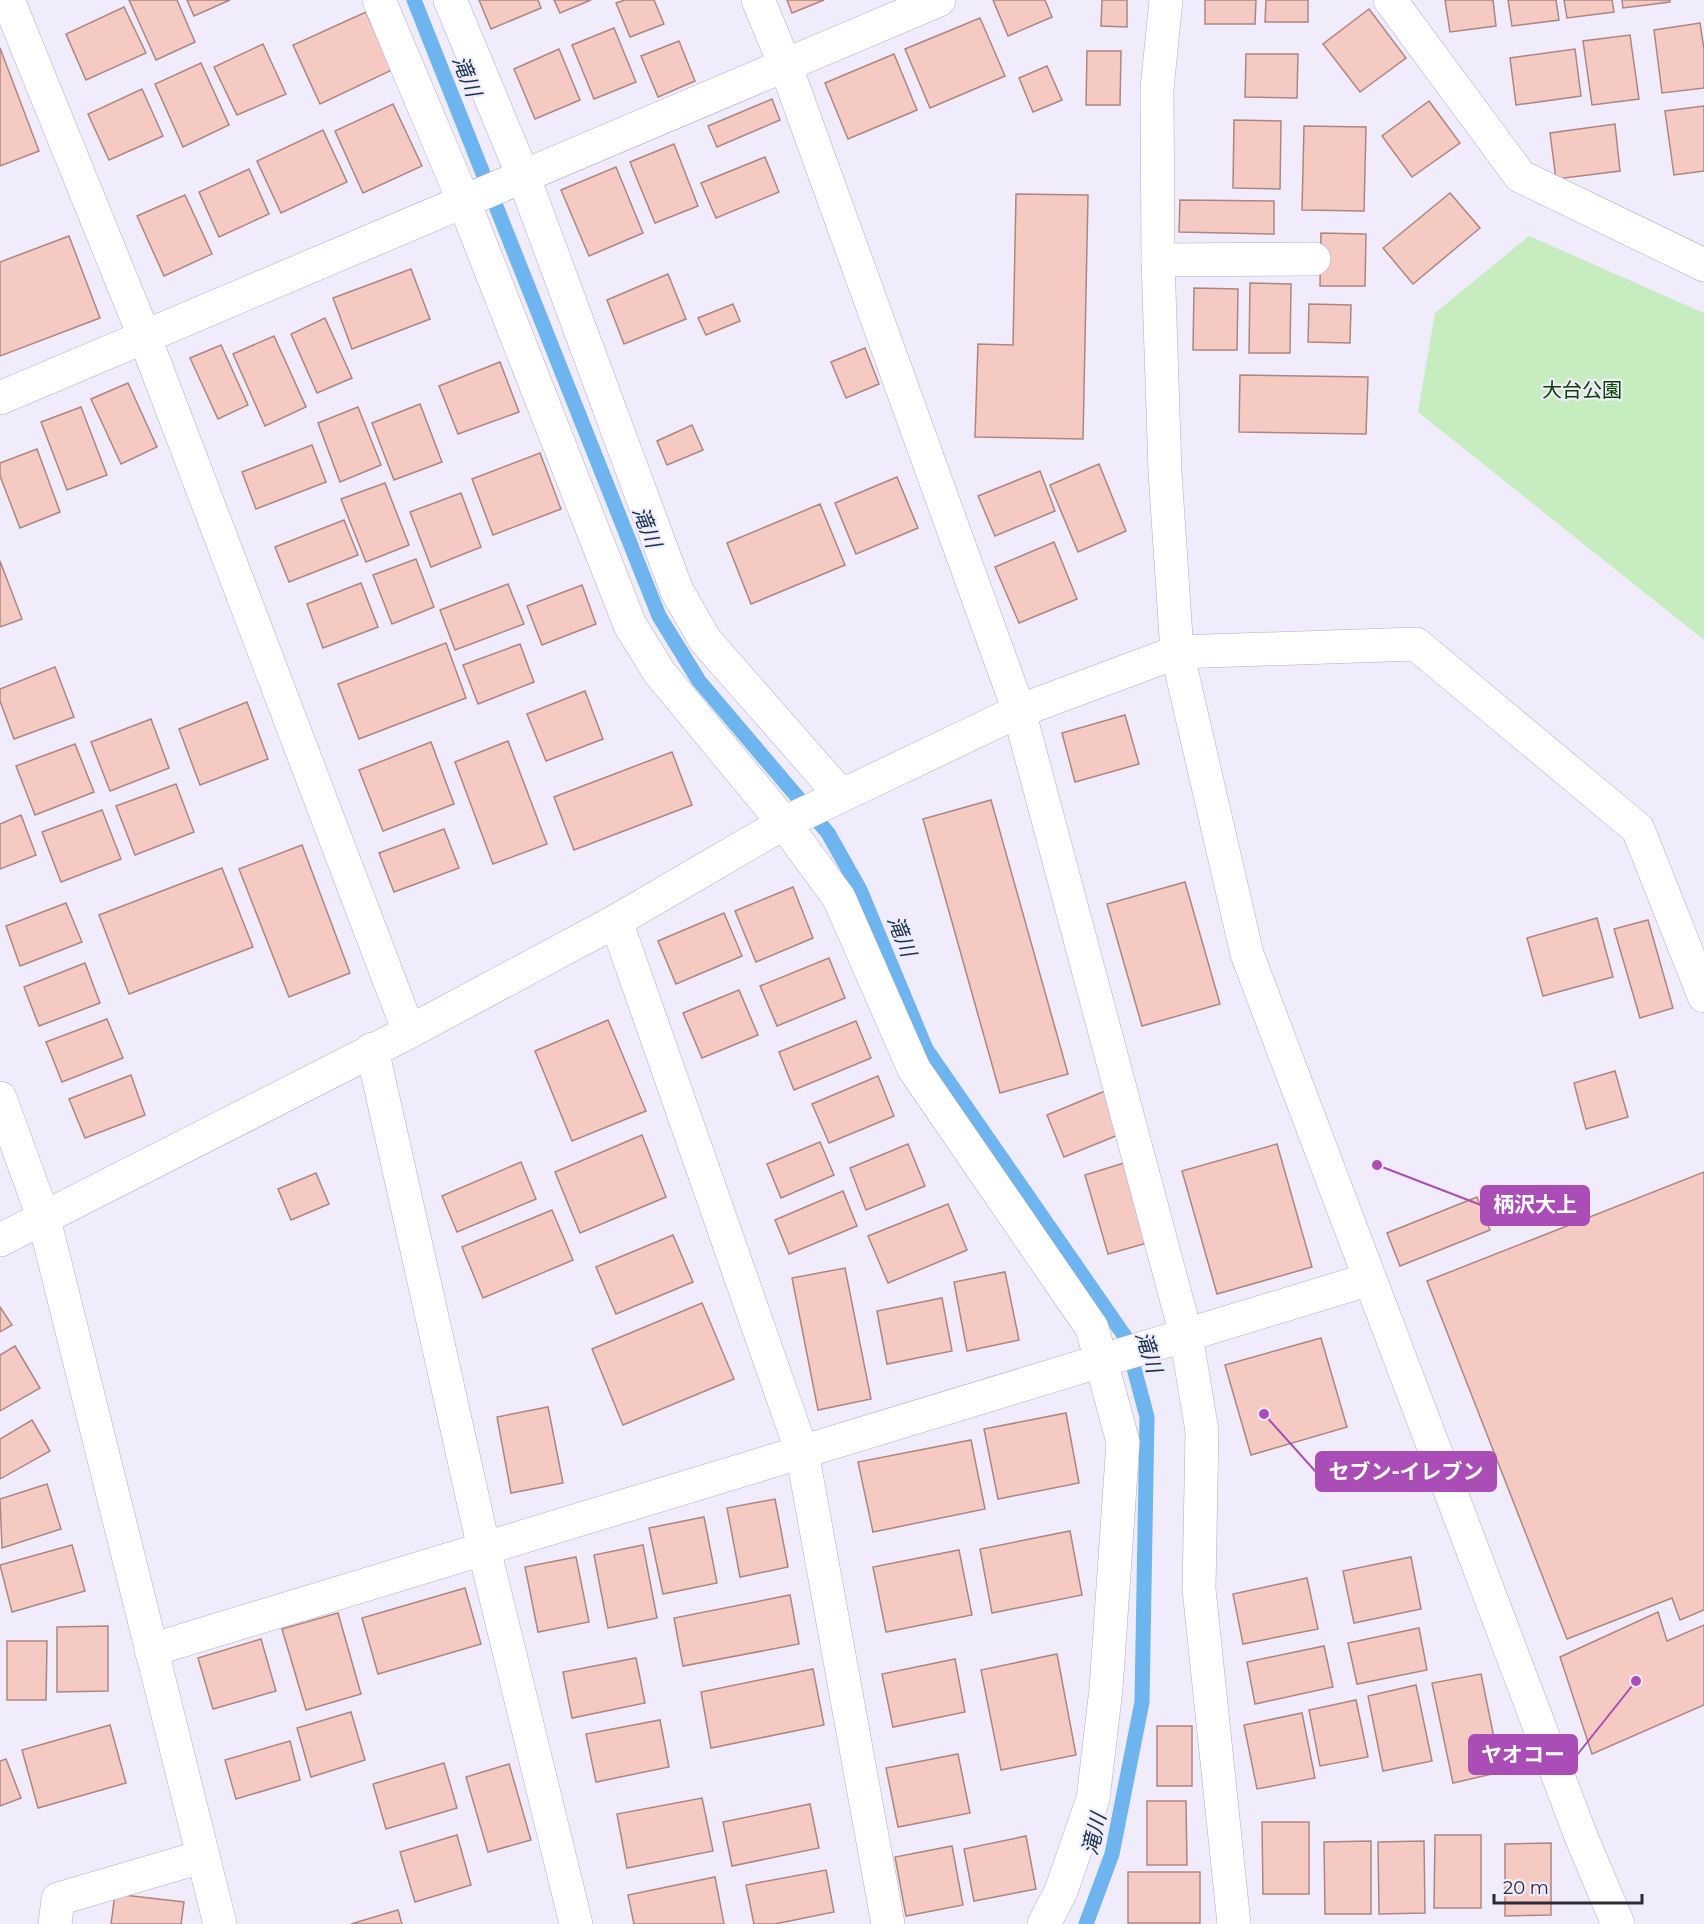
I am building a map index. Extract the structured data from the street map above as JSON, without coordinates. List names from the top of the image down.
{
  "water": ["滝川"],
  "parks": ["大台公園"],
  "places": ["柄沢大上", "セブン-イレブン", "ヤオコー"],
  "scale_bar": "20 m"
}
